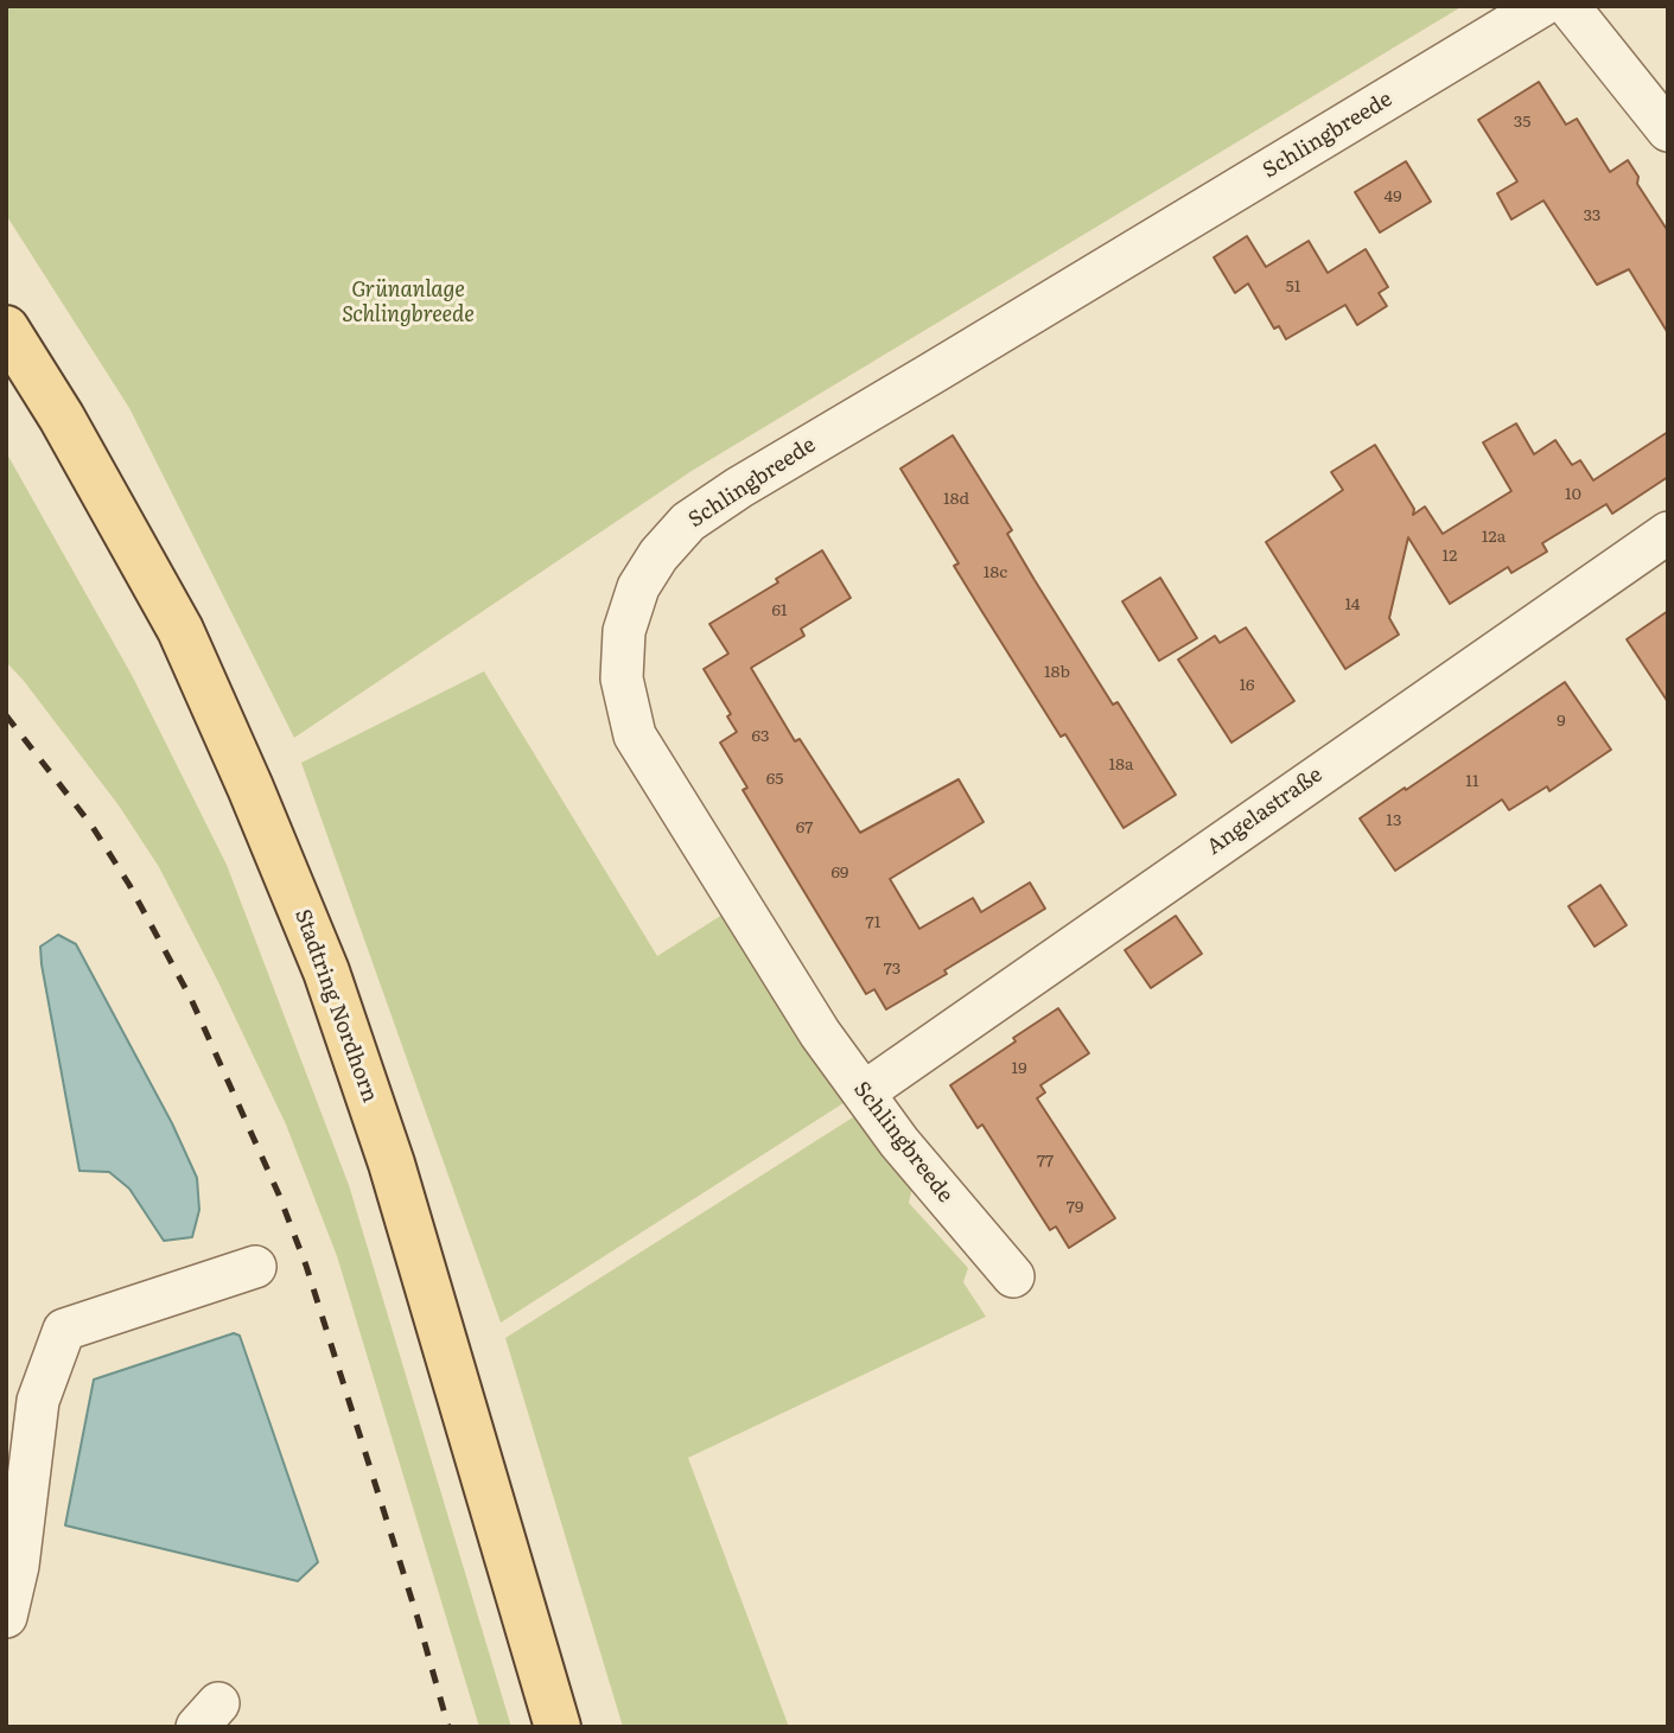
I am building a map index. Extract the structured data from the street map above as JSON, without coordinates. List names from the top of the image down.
{
  "streets": {
    "main road": ["Stadtring Nordhorn"],
    "street": ["Schlingbreede", "Angelastraße"]
  },
  "crossings": [
    ["Schlingbreede", "Angelastraße"]
  ],
  "parks": ["Grünanlage Schlingbreede"],
  "house_numbers": [
    "35",
    "49",
    "33",
    "51",
    "10",
    "18d",
    "12a",
    "12",
    "18c",
    "14",
    "61",
    "18b",
    "16",
    "9",
    "63",
    "18a",
    "65",
    "11",
    "13",
    "67",
    "69",
    "71",
    "73",
    "19",
    "77",
    "79"
  ]
}
